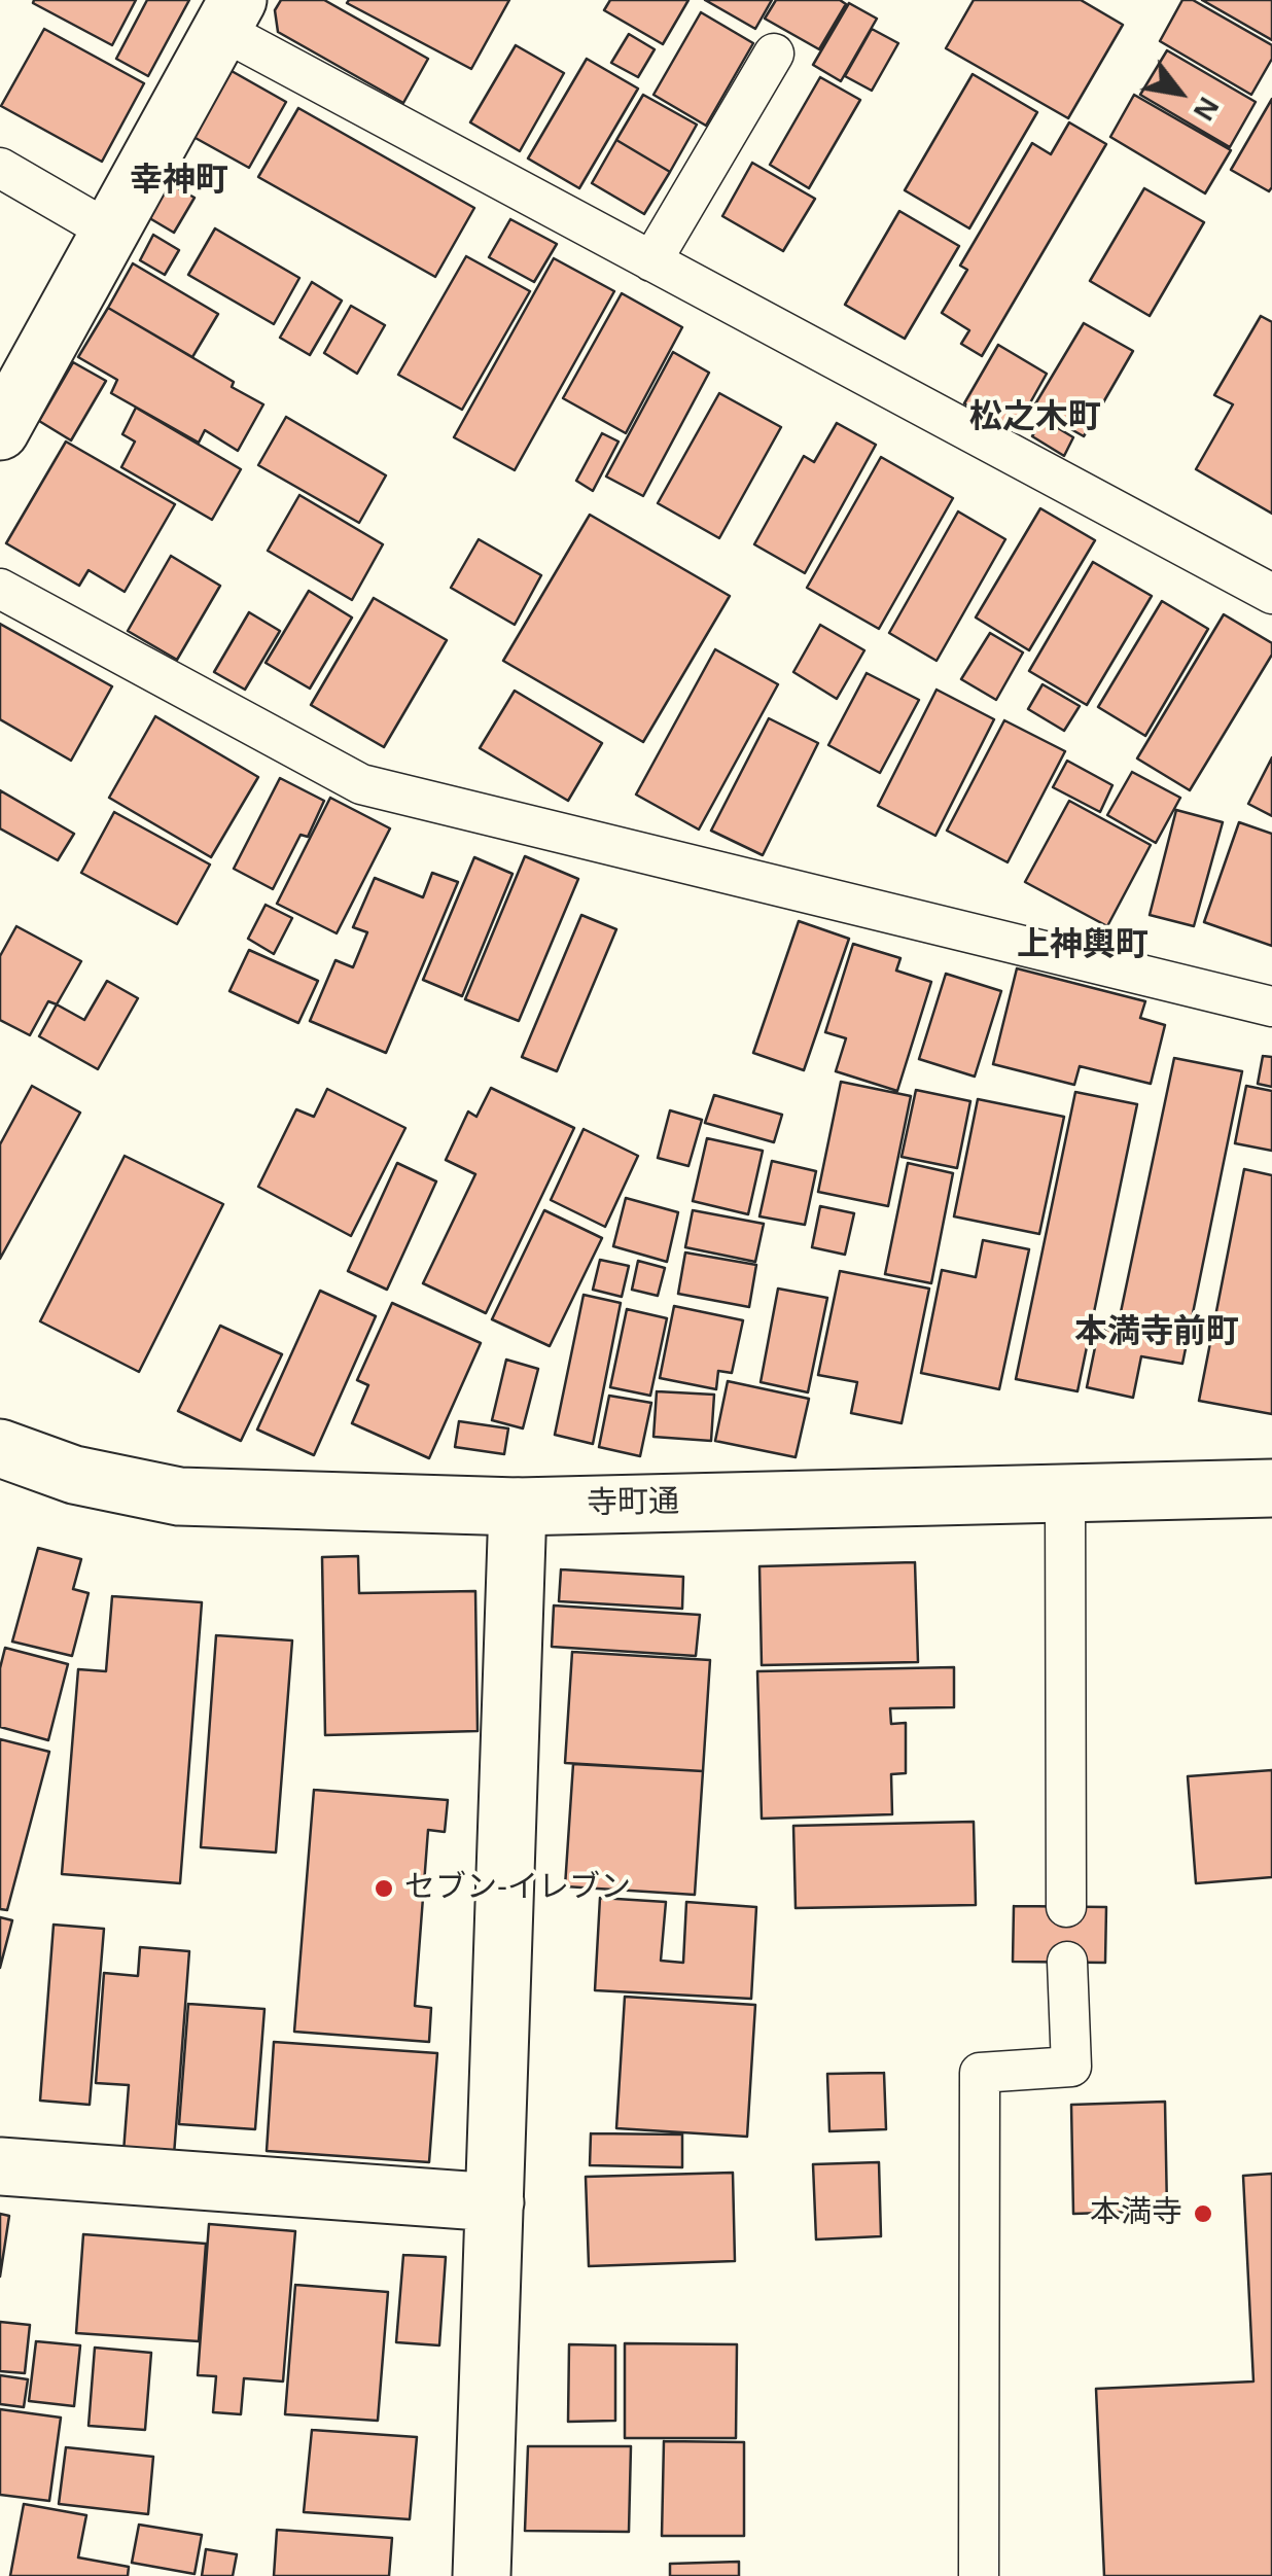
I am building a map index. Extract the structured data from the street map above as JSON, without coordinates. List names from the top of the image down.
{
  "streets": {
    "street": ["寺町通"]
  },
  "districts": [
    "幸神町",
    "松之木町",
    "上神輿町",
    "本満寺前町"
  ],
  "places": ["セブン-イレブン", "本満寺"],
  "north": "bottom right"
}
